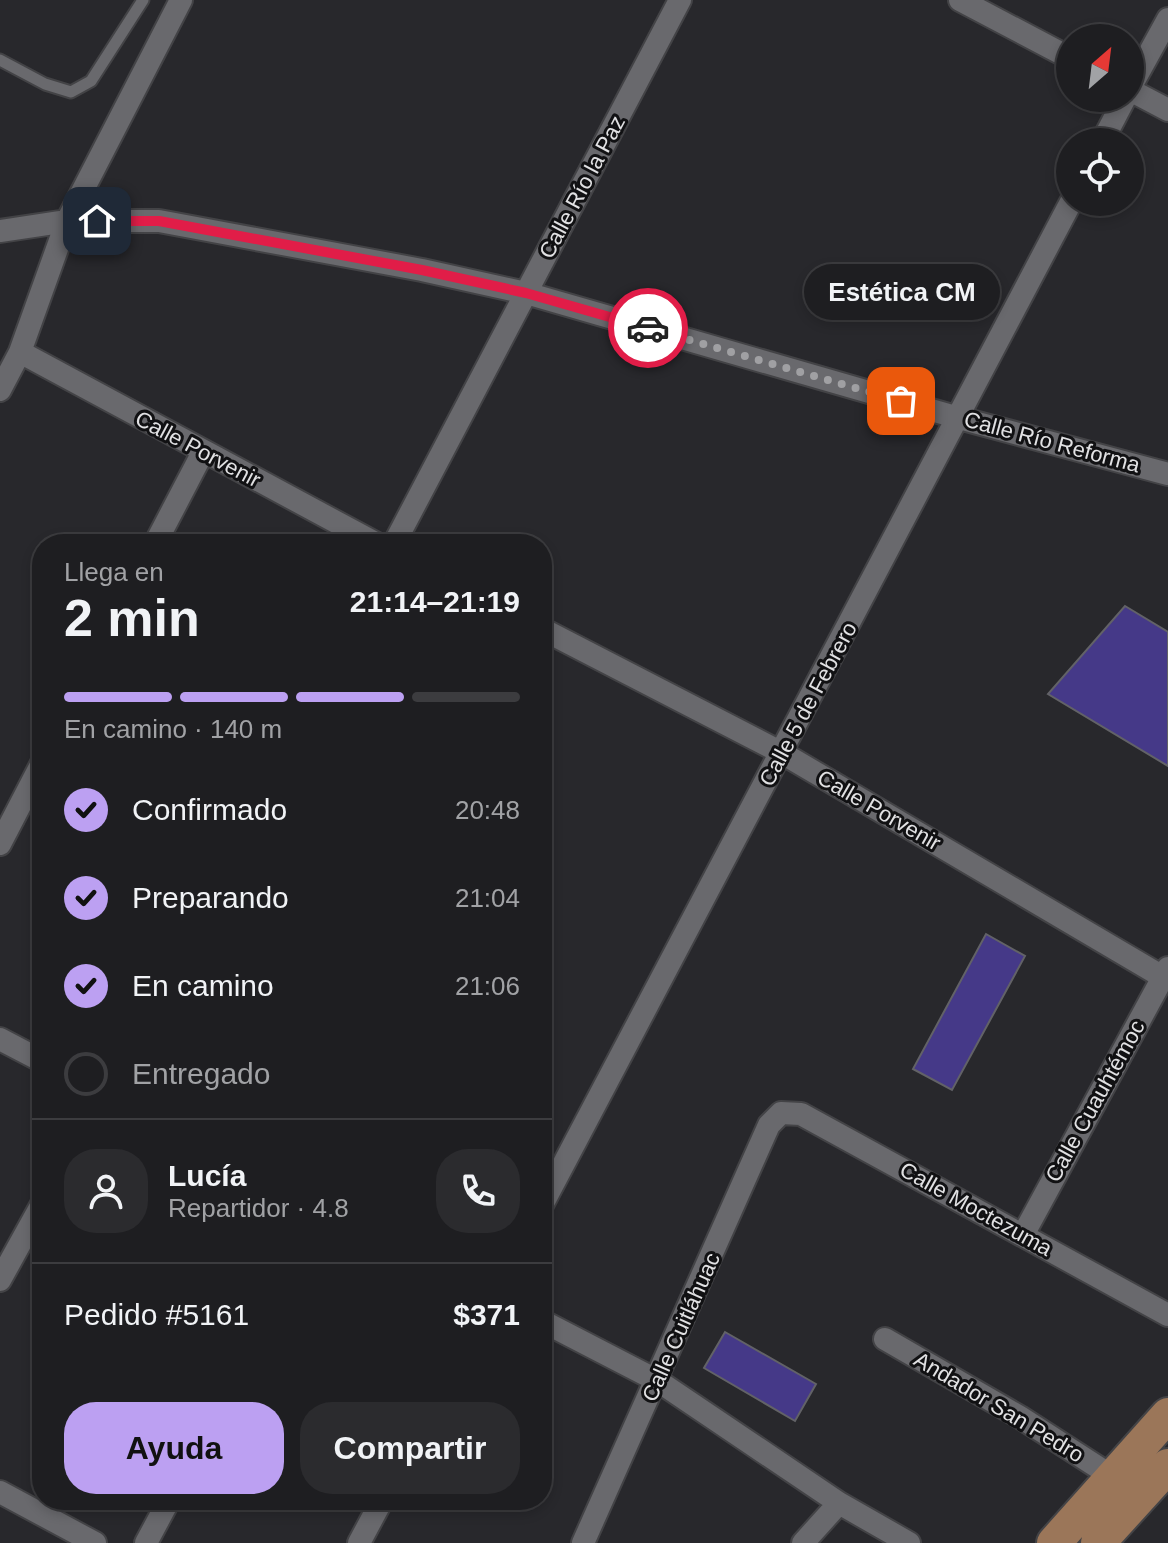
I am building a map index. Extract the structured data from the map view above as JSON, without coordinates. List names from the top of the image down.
{
  "streets": {
    "street": [
      "Calle Río la Paz",
      "Calle Río Reforma",
      "Calle Porvenir",
      "Calle 5 de Febrero",
      "Calle Cuauhtémoc",
      "Calle Moctezuma",
      "Calle Cuitláhuac",
      "Andador San Pedro"
    ]
  },
  "crossings": [
    ["Calle Río la Paz", "Calle Río Reforma"],
    ["Calle Río Reforma", "Calle 5 de Febrero"],
    ["Calle Porvenir", "Calle 5 de Febrero"],
    ["Calle Porvenir", "Calle Cuauhtémoc"],
    ["Calle Cuauhtémoc", "Calle Moctezuma"],
    ["Calle Moctezuma", "Calle Cuitláhuac"]
  ],
  "places": ["Estética CM"],
  "north": "top right",
  "page": {
    "bubble": "Estética CM",
    "heading": ["2 min", "Llega en", "21:14–21:19"],
    "panel": [
      "Lucía",
      "Repartidor · 4.8",
      "Pedido #5161",
      "$371"
    ],
    "bar": "En camino · 140 m",
    "list": [
      ["Confirmado", "20:48"],
      ["Preparando", "21:04"],
      ["En camino", "21:06"],
      "Entregado"
    ],
    "buttons": ["Ayuda", "Compartir"]
  }
}
